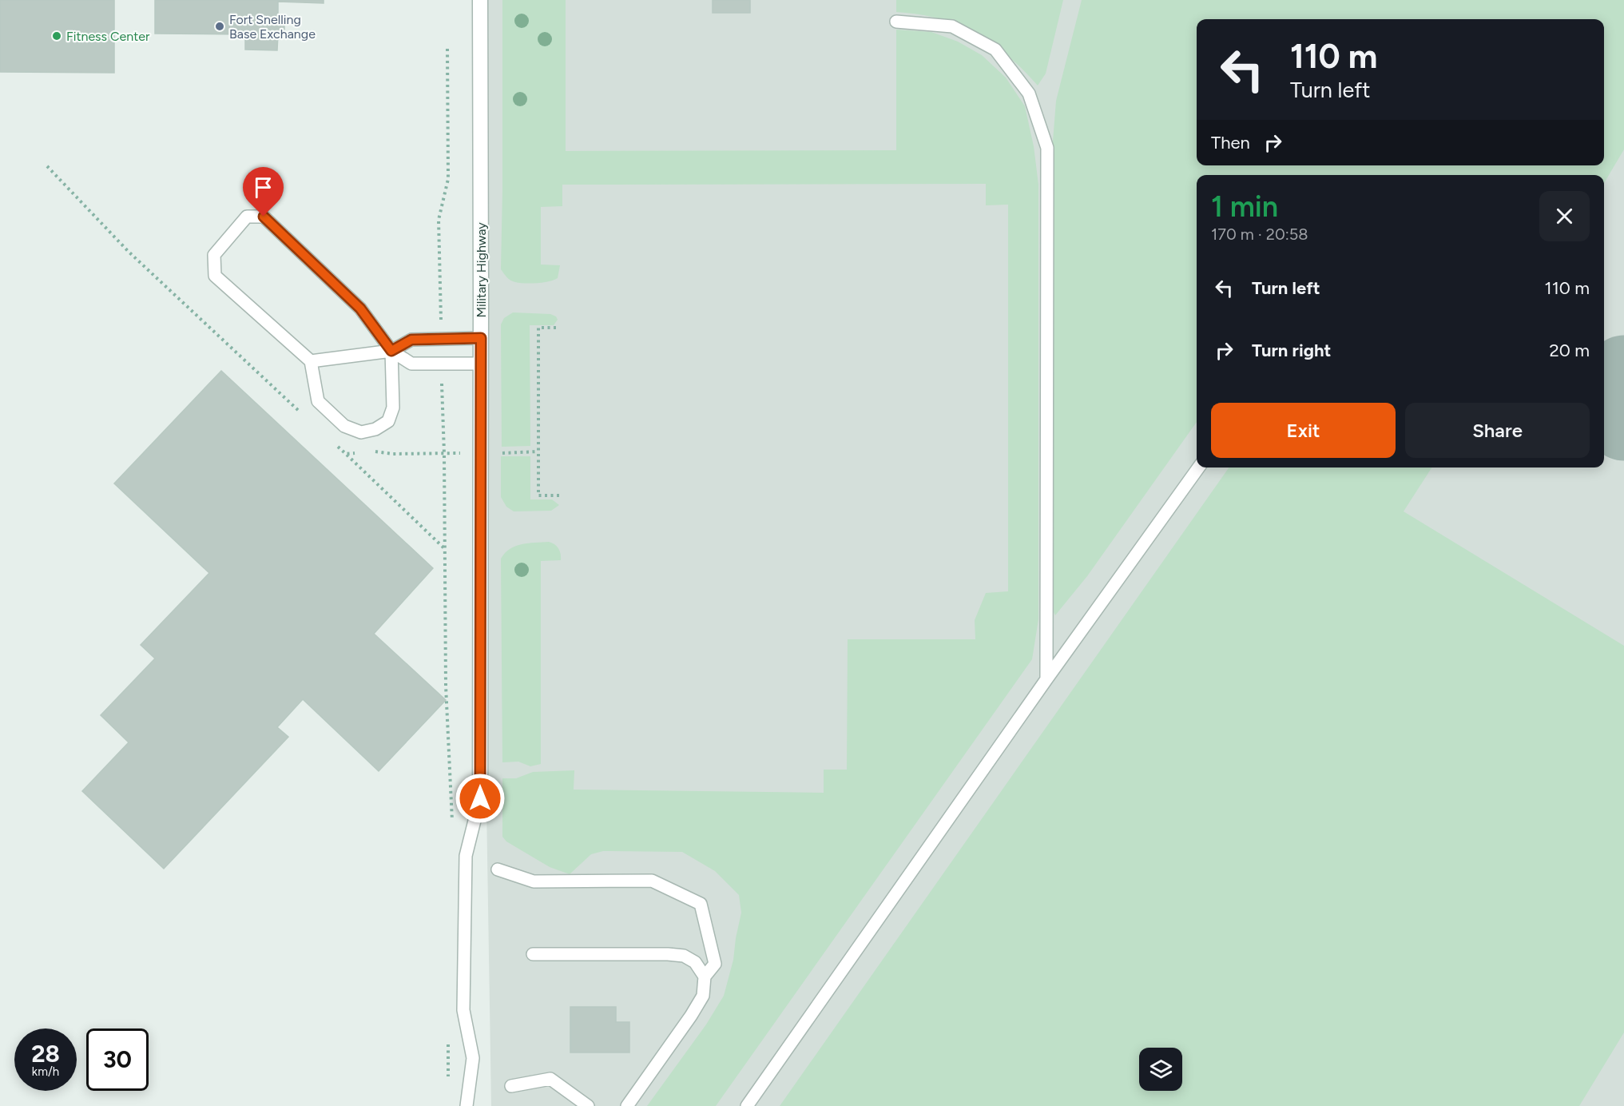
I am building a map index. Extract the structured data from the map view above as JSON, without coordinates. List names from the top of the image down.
{
  "streets": {
    "street": ["Military Highway"]
  },
  "places": ["Fort Snelling Base Exchange", "Fitness Center"],
  "page": {
    "turn": ["110 m", "Turn left"],
    "then": "Then",
    "heading": ["1 min", "170 m · 20:58"],
    "list": [
      {
        "name": "Turn left",
        "value": "110 m"
      },
      {
        "name": "Turn right",
        "value": "20 m"
      }
    ],
    "buttons": ["Exit", "Share"],
    "speed": "28 km/h",
    "limit": "30"
  }
}
